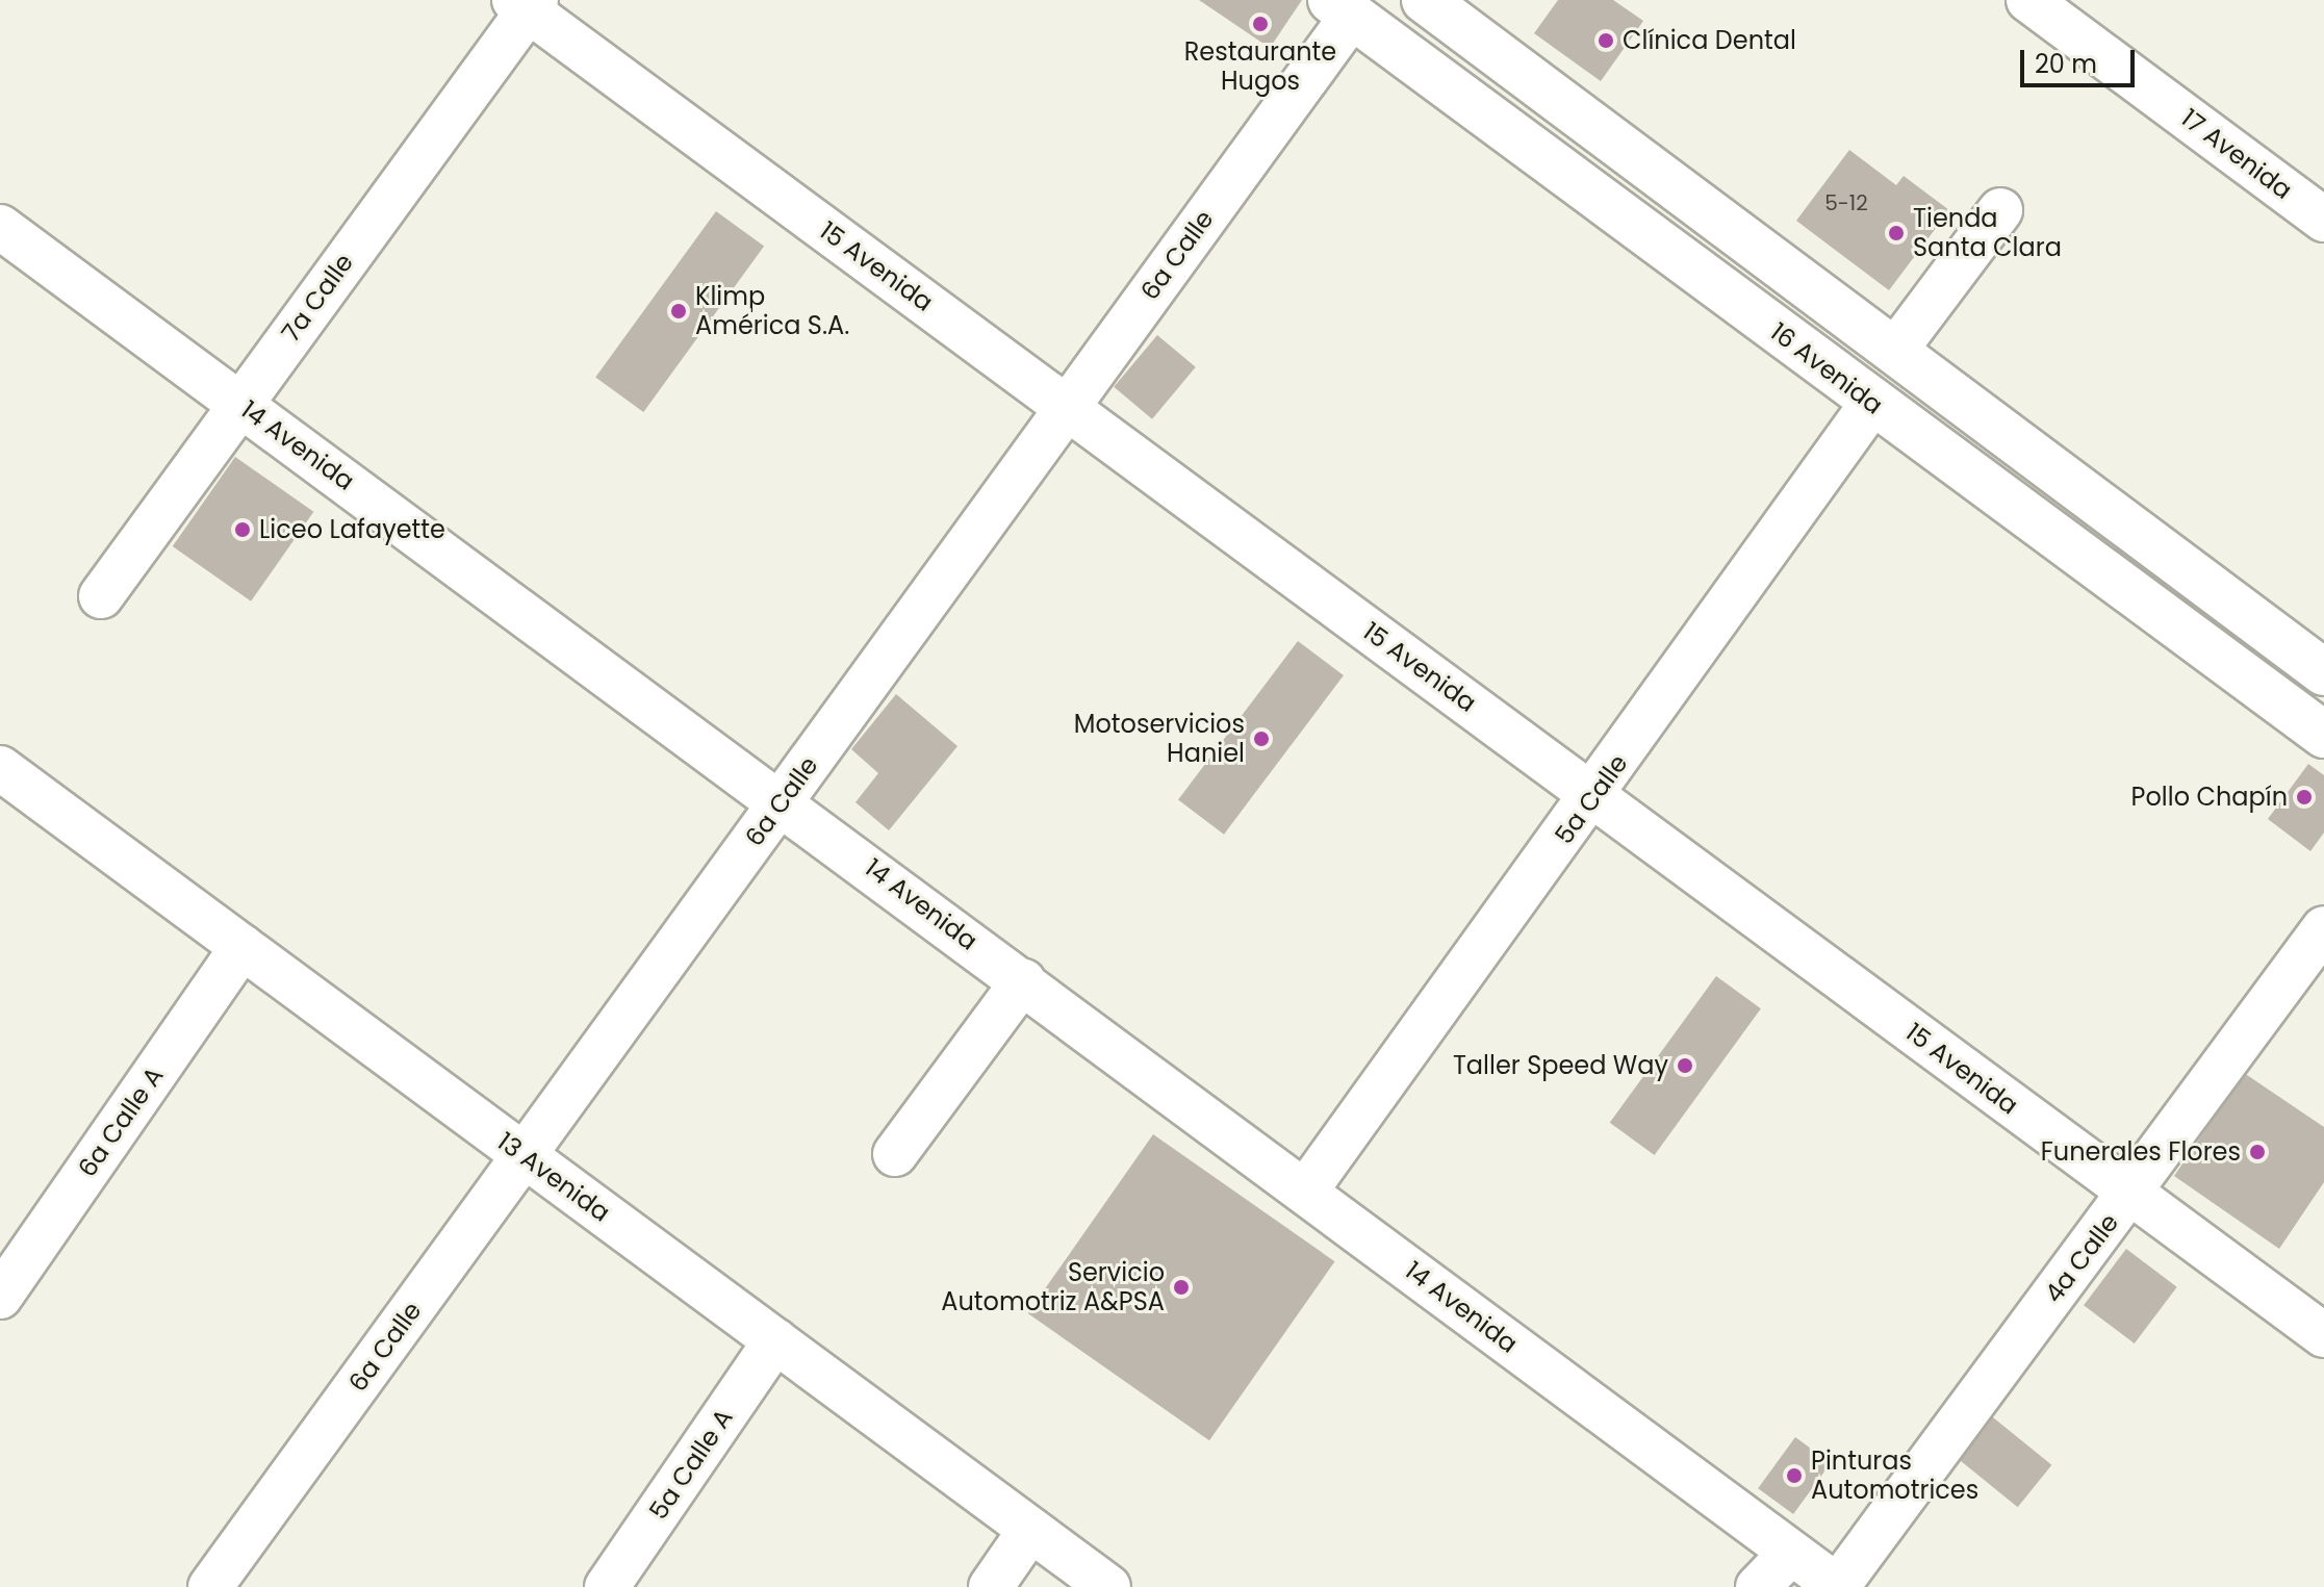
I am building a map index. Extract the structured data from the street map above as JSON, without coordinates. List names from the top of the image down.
{
  "streets": {
    "main road": ["16 Avenida"],
    "street": [
      "17 Avenida",
      "6a Calle",
      "15 Avenida",
      "7a Calle",
      "14 Avenida",
      "5a Calle",
      "6a Calle A",
      "13 Avenida",
      "4a Calle",
      "5a Calle A"
    ]
  },
  "crossings": [
    ["6a Calle", "15 Avenida"],
    ["6a Calle", "16 Avenida"],
    ["6a Calle", "14 Avenida"],
    ["6a Calle", "13 Avenida"],
    ["15 Avenida", "7a Calle"],
    ["15 Avenida", "5a Calle"],
    ["15 Avenida", "4a Calle"],
    ["7a Calle", "14 Avenida"],
    ["16 Avenida", "5a Calle"],
    ["14 Avenida", "5a Calle"],
    ["14 Avenida", "4a Calle"],
    ["6a Calle A", "13 Avenida"],
    ["13 Avenida", "5a Calle A"]
  ],
  "places": [
    "Restaurante Hugos",
    "Clínica Dental",
    "Tienda Santa Clara",
    "Klimp América S.A.",
    "Liceo Lafayette",
    "Motoservicios Haniel",
    "Pollo Chapín",
    "Taller Speed Way",
    "Funerales Flores",
    "Servicio Automotriz A&PSA",
    "Pinturas Automotrices"
  ],
  "house_numbers": ["5-12"],
  "scale_bar": "20 m"
}
